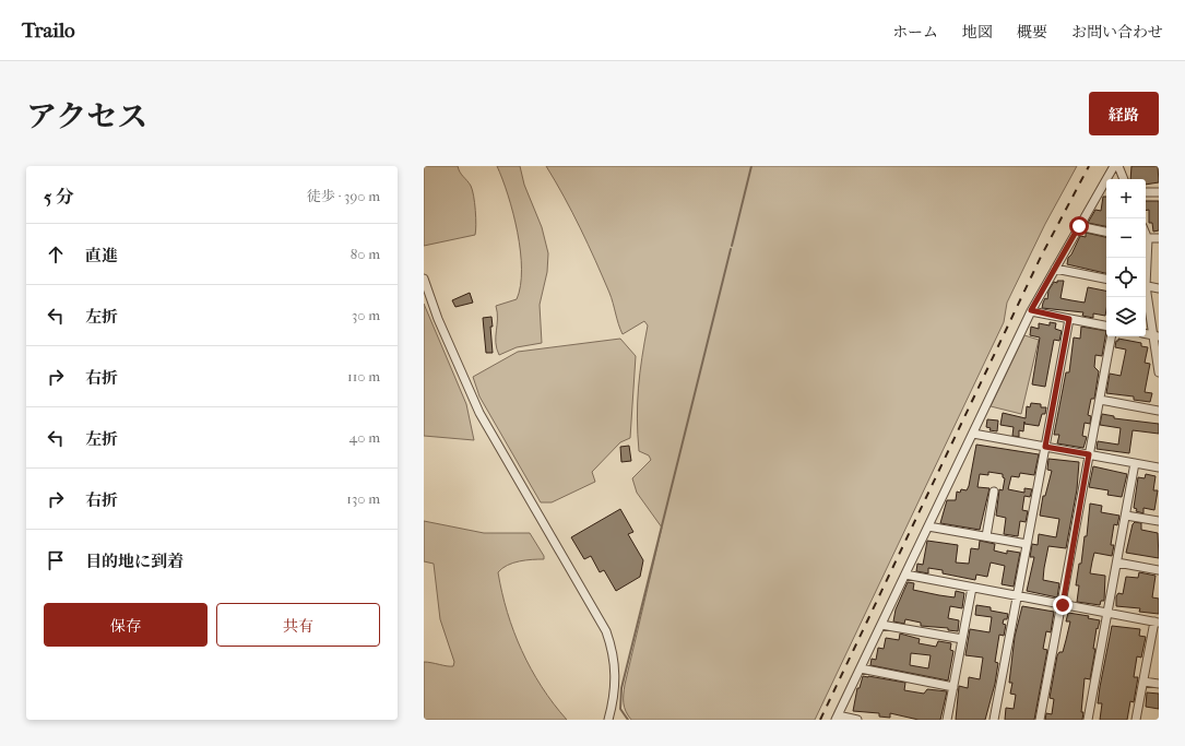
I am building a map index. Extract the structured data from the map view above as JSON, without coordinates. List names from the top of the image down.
{
  "page": {
    "header": "Trailo",
    "nav": [
      "ホーム",
      "地図",
      "概要",
      "お問い合わせ"
    ],
    "title": "アクセス",
    "buttons": [
      "経路",
      ["保存", "共有"]
    ],
    "heading": ["5 分", "徒歩 · 390 m"],
    "map_buttons": ["+", "−"],
    "list": [
      ["直進", "80 m"],
      ["左折", "30 m"],
      ["右折", "110 m"],
      ["左折", "40 m"],
      ["右折", "130 m"],
      "目的地に到着"
    ]
  }
}
